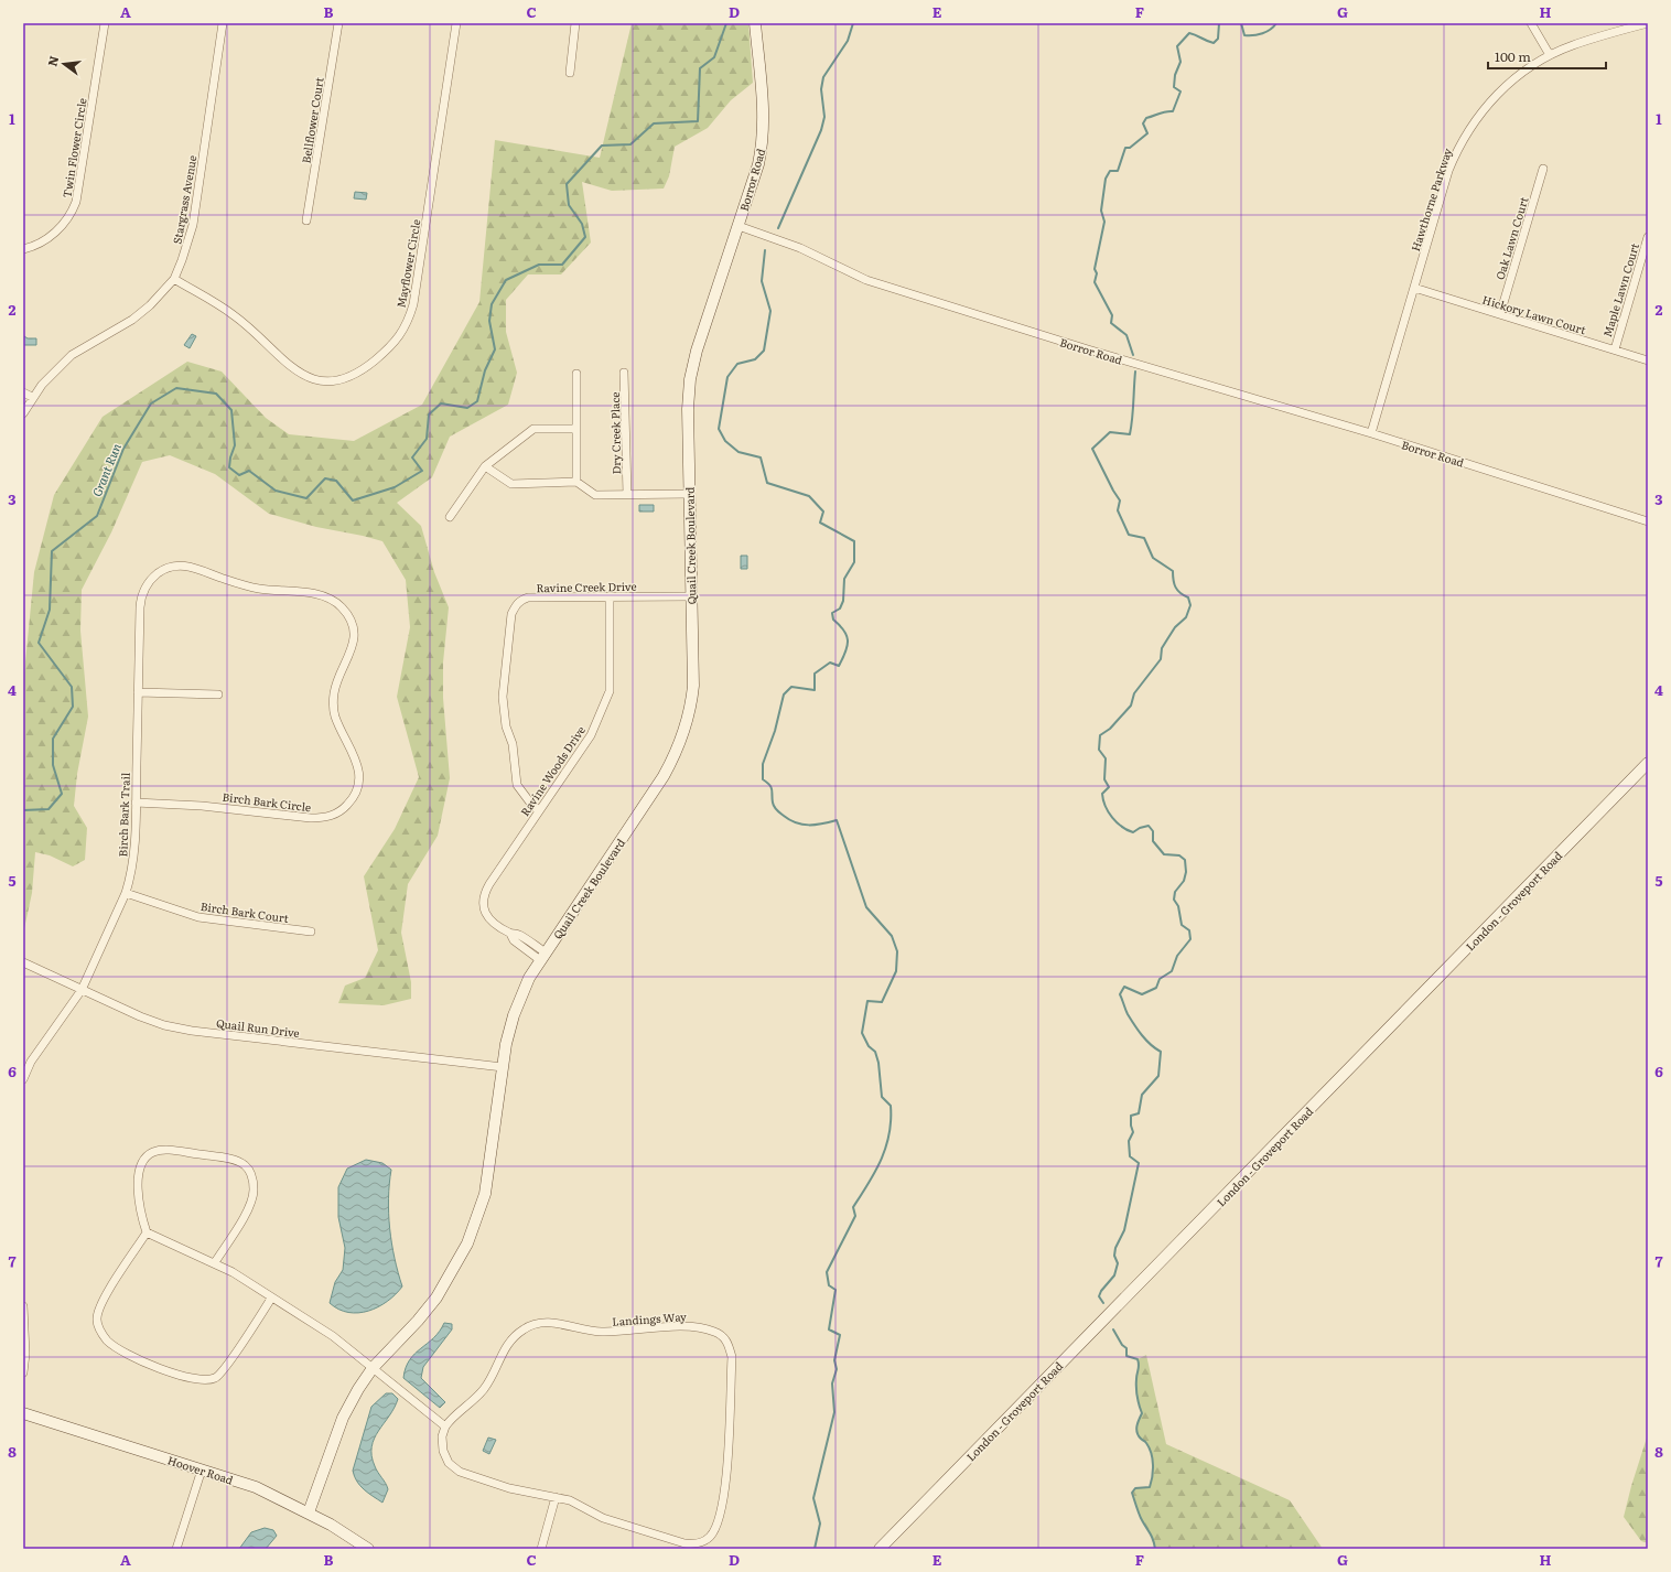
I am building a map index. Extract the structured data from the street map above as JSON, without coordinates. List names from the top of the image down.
{
  "streets": {
    "street": [
      "Bellflower Court",
      "Twin Flower Circle",
      "Borror Road",
      "Stargrass Avenue",
      "Hawthorne Parkway",
      "Oak Lawn Court",
      "Mayflower Circle",
      "Maple Lawn Court",
      "Hickory Lawn Court",
      "Dry Creek Place",
      "Quail Creek Boulevard",
      "Ravine Creek Drive",
      "Ravine Woods Drive",
      "Birch Bark Circle",
      "Birch Bark Trail",
      "London - Groveport Road",
      "Birch Bark Court",
      "Quail Run Drive",
      "Landings Way",
      "Hoover Road"
    ]
  },
  "crossings": [
    ["Borror Road", "Hawthorne Parkway"],
    ["Borror Road", "Quail Creek Boulevard"],
    ["Stargrass Avenue", "Mayflower Circle"],
    ["Hawthorne Parkway", "Hickory Lawn Court"],
    ["Oak Lawn Court", "Hickory Lawn Court"],
    ["Maple Lawn Court", "Hickory Lawn Court"],
    ["Quail Creek Boulevard", "Ravine Creek Drive"],
    ["Quail Creek Boulevard", "Ravine Woods Drive"],
    ["Quail Creek Boulevard", "Quail Run Drive"],
    ["Quail Creek Boulevard", "Hoover Road"],
    ["Ravine Creek Drive", "Ravine Woods Drive"],
    ["Birch Bark Circle", "Birch Bark Trail"],
    ["Birch Bark Trail", "Birch Bark Court"],
    ["Birch Bark Trail", "Quail Run Drive"]
  ],
  "water": ["Grant Run"],
  "scale_bar": "100 m",
  "north": "left",
  "grid": {
    "columns": [
      "A",
      "B",
      "C",
      "D",
      "E",
      "F",
      "G",
      "H"
    ],
    "rows": [
      "1",
      "2",
      "3",
      "4",
      "5",
      "6",
      "7",
      "8"
    ]
  }
}
